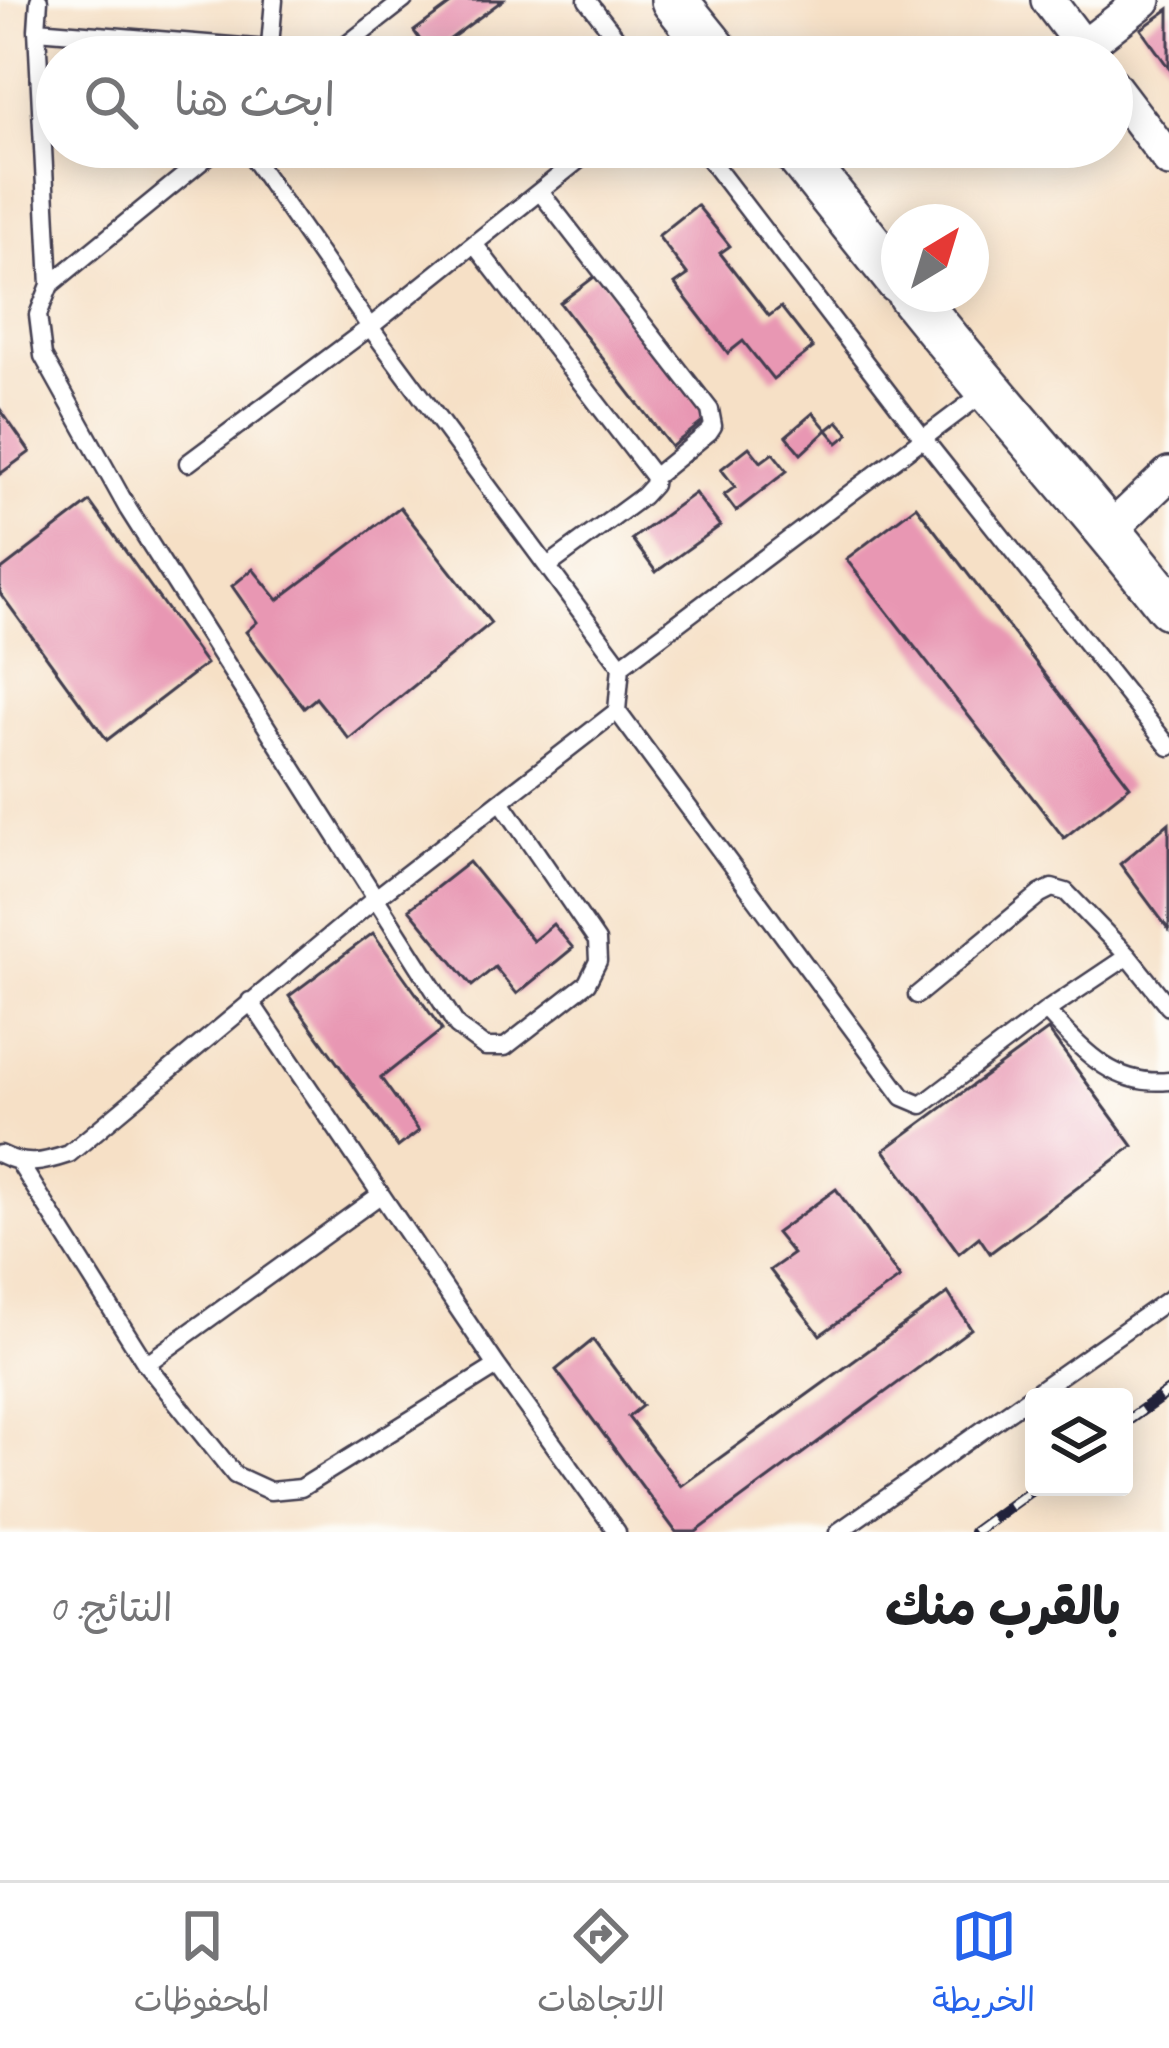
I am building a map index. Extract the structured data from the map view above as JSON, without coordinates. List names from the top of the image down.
{
  "north": "top right",
  "page": {
    "search": "ابحث هنا",
    "heading": ["بالقرب منك", "النتائج: 0"],
    "nav": ["الخريطة", "الاتجاهات", "المحفوظات"]
  }
}
